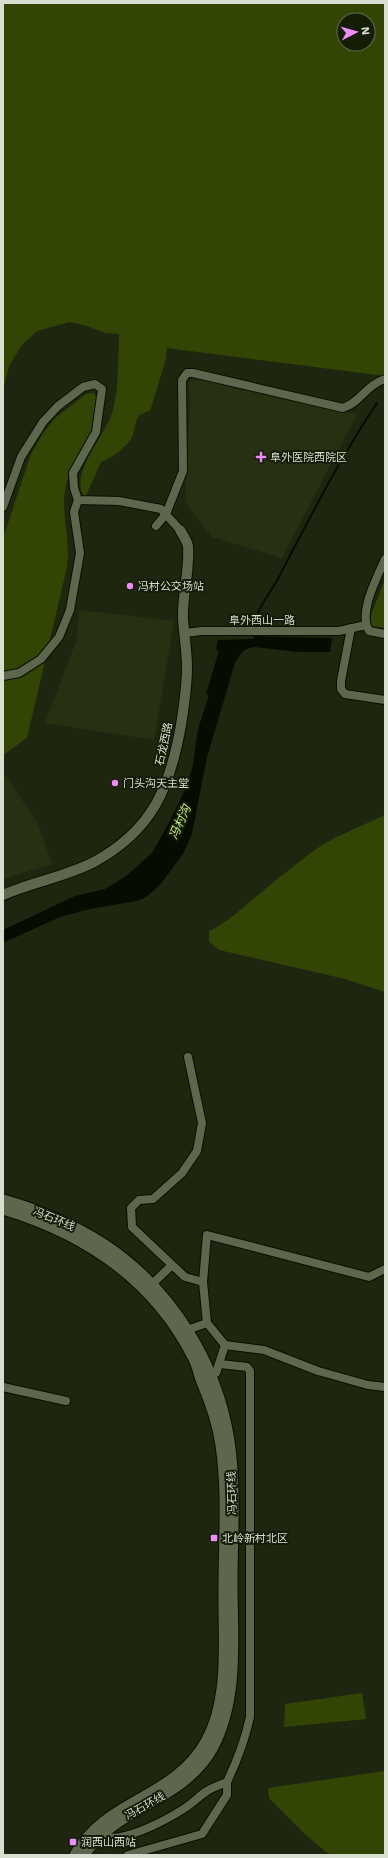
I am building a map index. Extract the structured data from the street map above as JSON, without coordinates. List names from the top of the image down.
{
  "streets": {
    "main road": ["冯石环线"],
    "street": ["阜外西山一路", "石龙西路"]
  },
  "crossings": [
    ["阜外西山一路", "石龙西路"]
  ],
  "water": ["冯村沟"],
  "places": {
    "health": ["阜外医院西院区"],
    "other": ["冯村公交场站", "门头沟天主堂"],
    "transit": ["北岭新村北区", "润西山西站"]
  },
  "north": "right"
}
